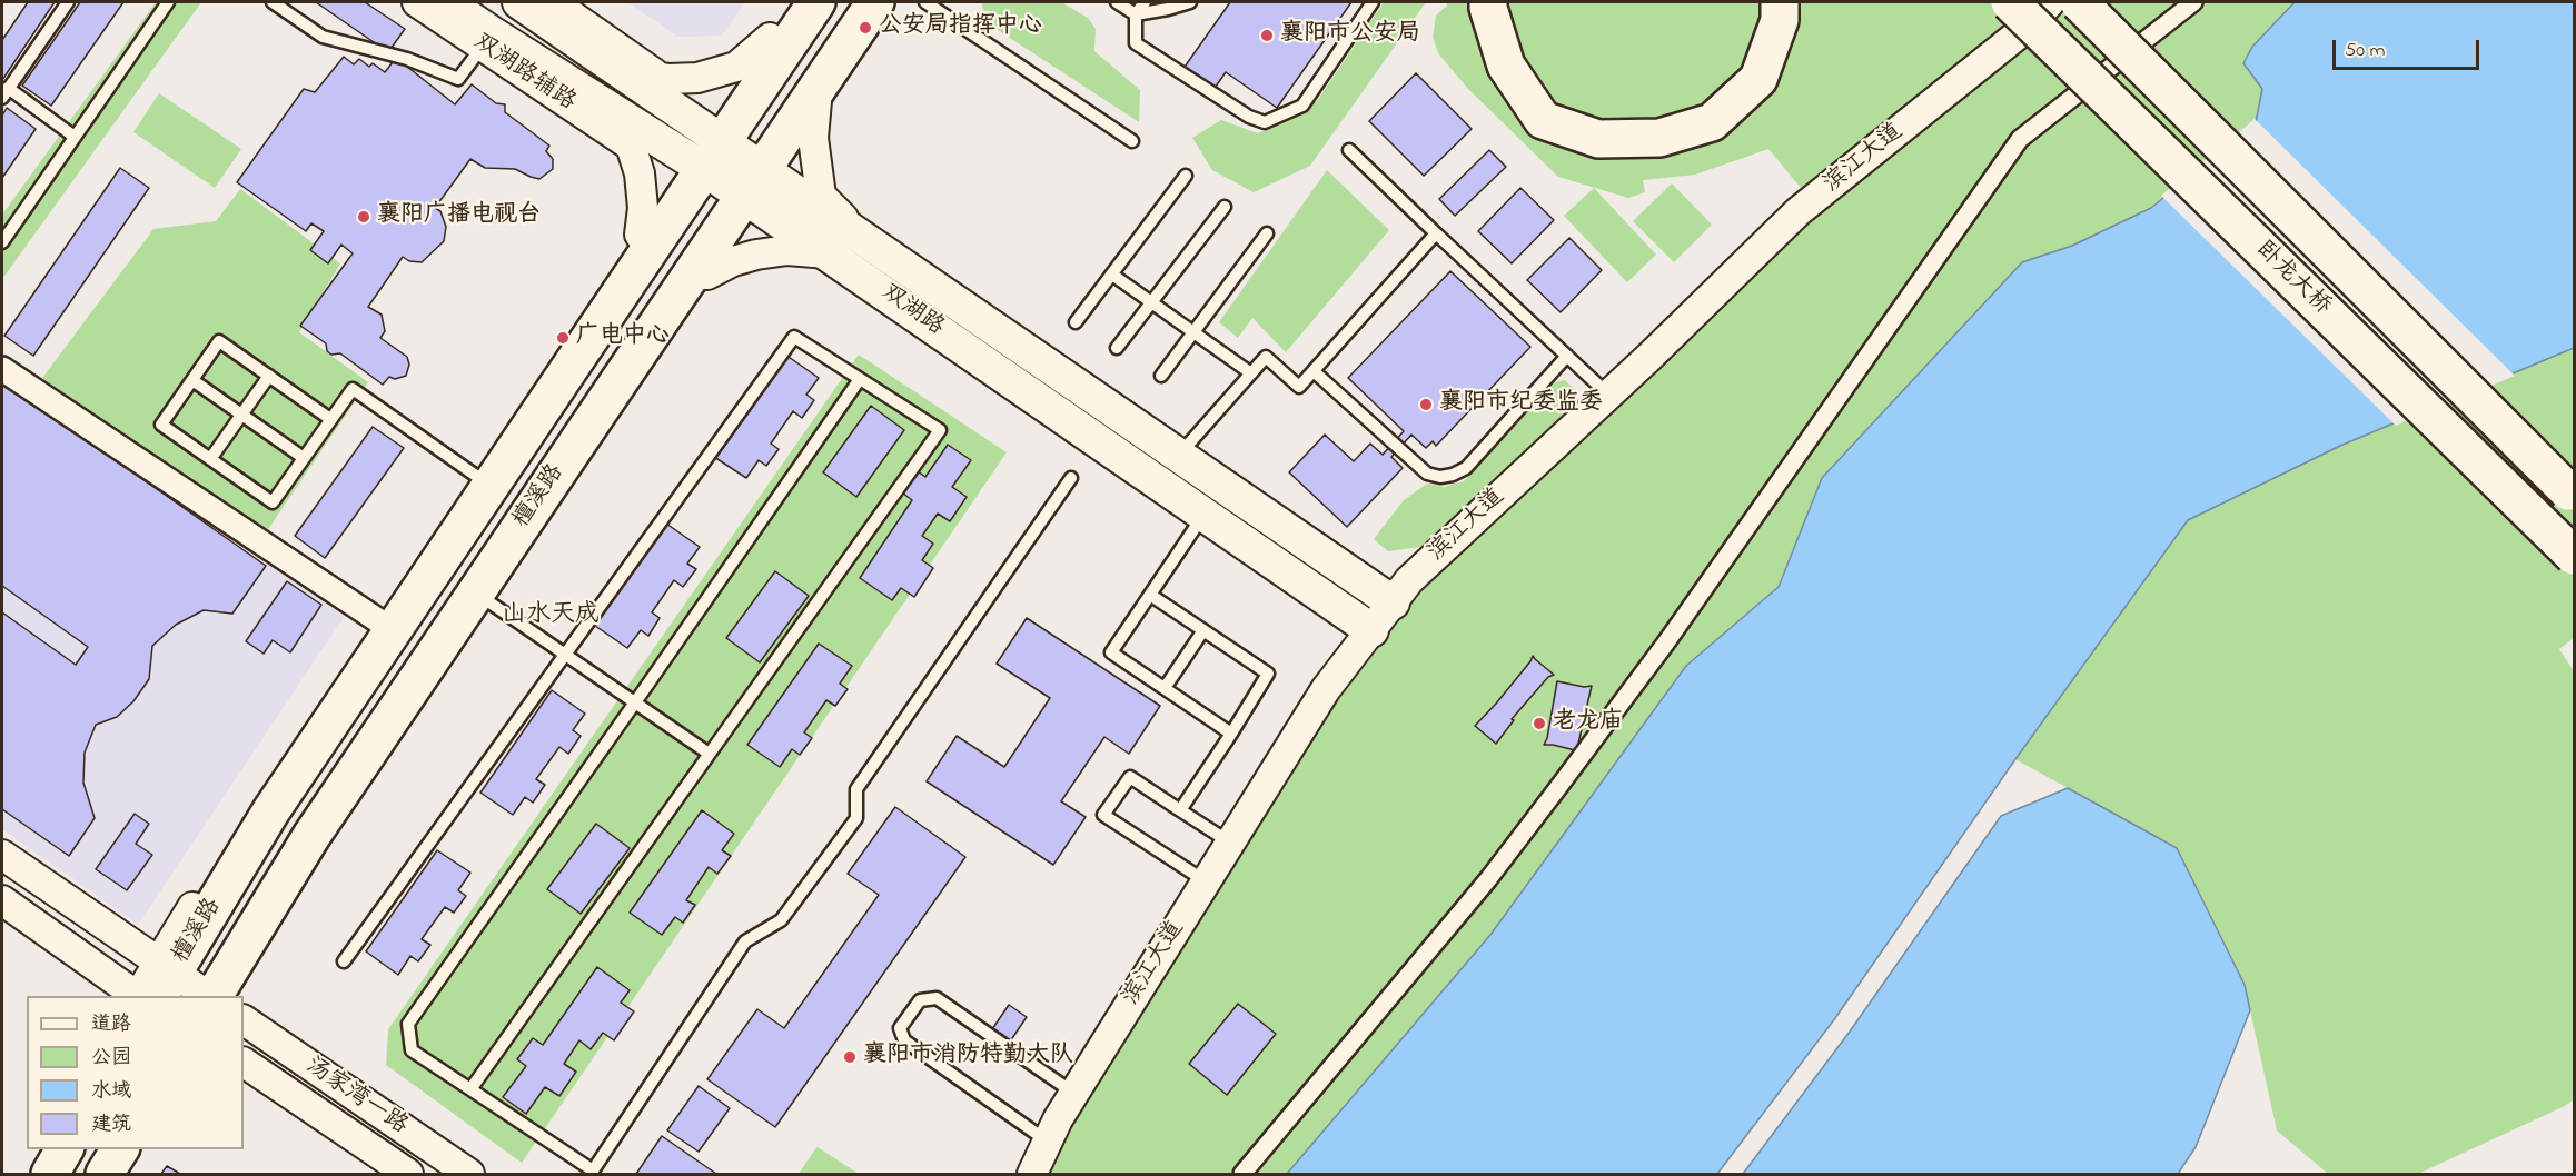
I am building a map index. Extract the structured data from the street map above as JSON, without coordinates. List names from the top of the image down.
{
  "streets": {
    "main road": ["卧龙大桥", "双湖路", "檀溪路"],
    "street": ["双湖路辅路", "滨江大道", "汤家湾一路"]
  },
  "crossings": [
    ["双湖路辅路", "双湖路"],
    ["滨江大道", "双湖路"],
    ["双湖路", "檀溪路"]
  ],
  "districts": ["山水天成"],
  "places": [
    "公安局指挥中心",
    "襄阳市公安局",
    "襄阳广播电视台",
    "广电中心",
    "襄阳市纪委监委",
    "老龙庙",
    "襄阳市消防特勤大队"
  ],
  "legend": [
    "道路",
    "公园",
    "水域",
    "建筑"
  ],
  "scale_bar": "50 m"
}
